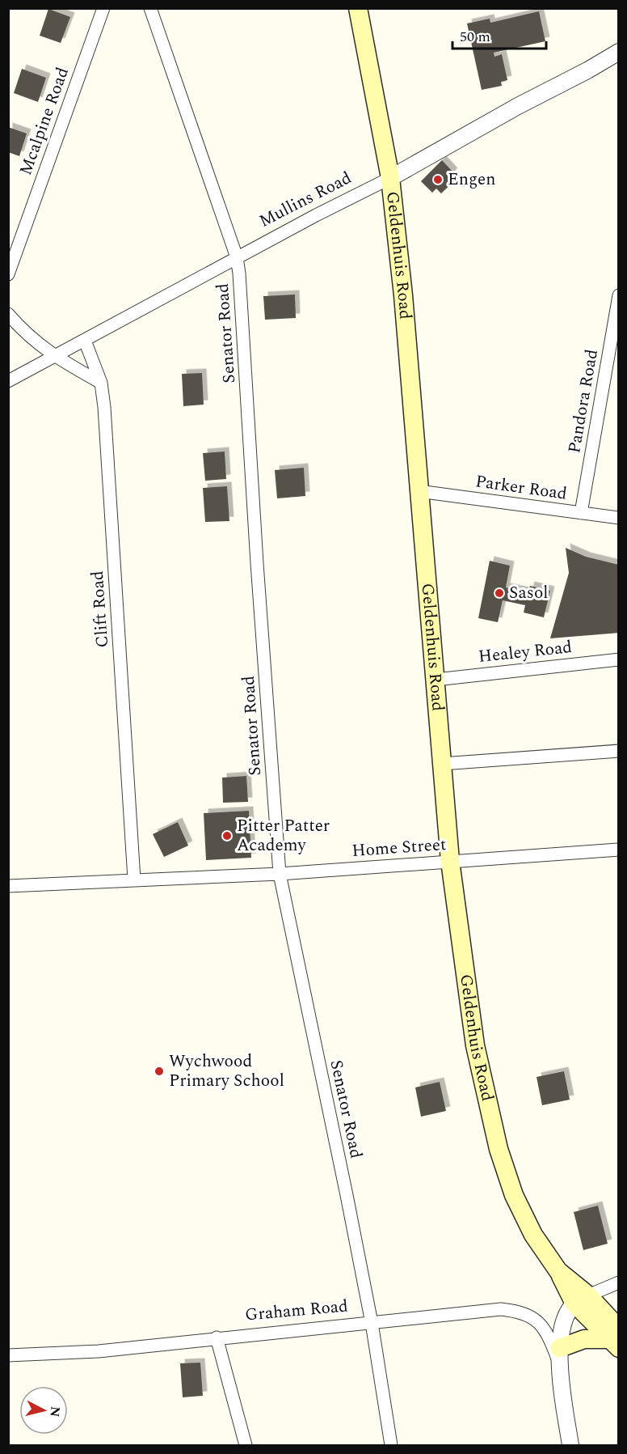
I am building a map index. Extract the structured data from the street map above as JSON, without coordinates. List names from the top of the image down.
{
  "streets": {
    "main road": ["Geldenhuis Road"],
    "street": [
      "Mcalpine Road",
      "Mullins Road",
      "Senator Road",
      "Pandora Road",
      "Parker Road",
      "Clift Road",
      "Healey Road",
      "Home Street",
      "Graham Road"
    ]
  },
  "crossings": [
    ["Mullins Road", "Geldenhuis Road"],
    ["Mullins Road", "Senator Road"],
    ["Mullins Road", "Clift Road"],
    ["Geldenhuis Road", "Parker Road"],
    ["Geldenhuis Road", "Healey Road"],
    ["Geldenhuis Road", "Home Street"],
    ["Senator Road", "Home Street"],
    ["Senator Road", "Graham Road"],
    ["Pandora Road", "Parker Road"],
    ["Clift Road", "Home Street"]
  ],
  "places": [
    "Engen",
    "Sasol",
    "Pitter Patter Academy",
    "Wychwood Primary School"
  ],
  "scale_bar": "50 m",
  "north": "right"
}
